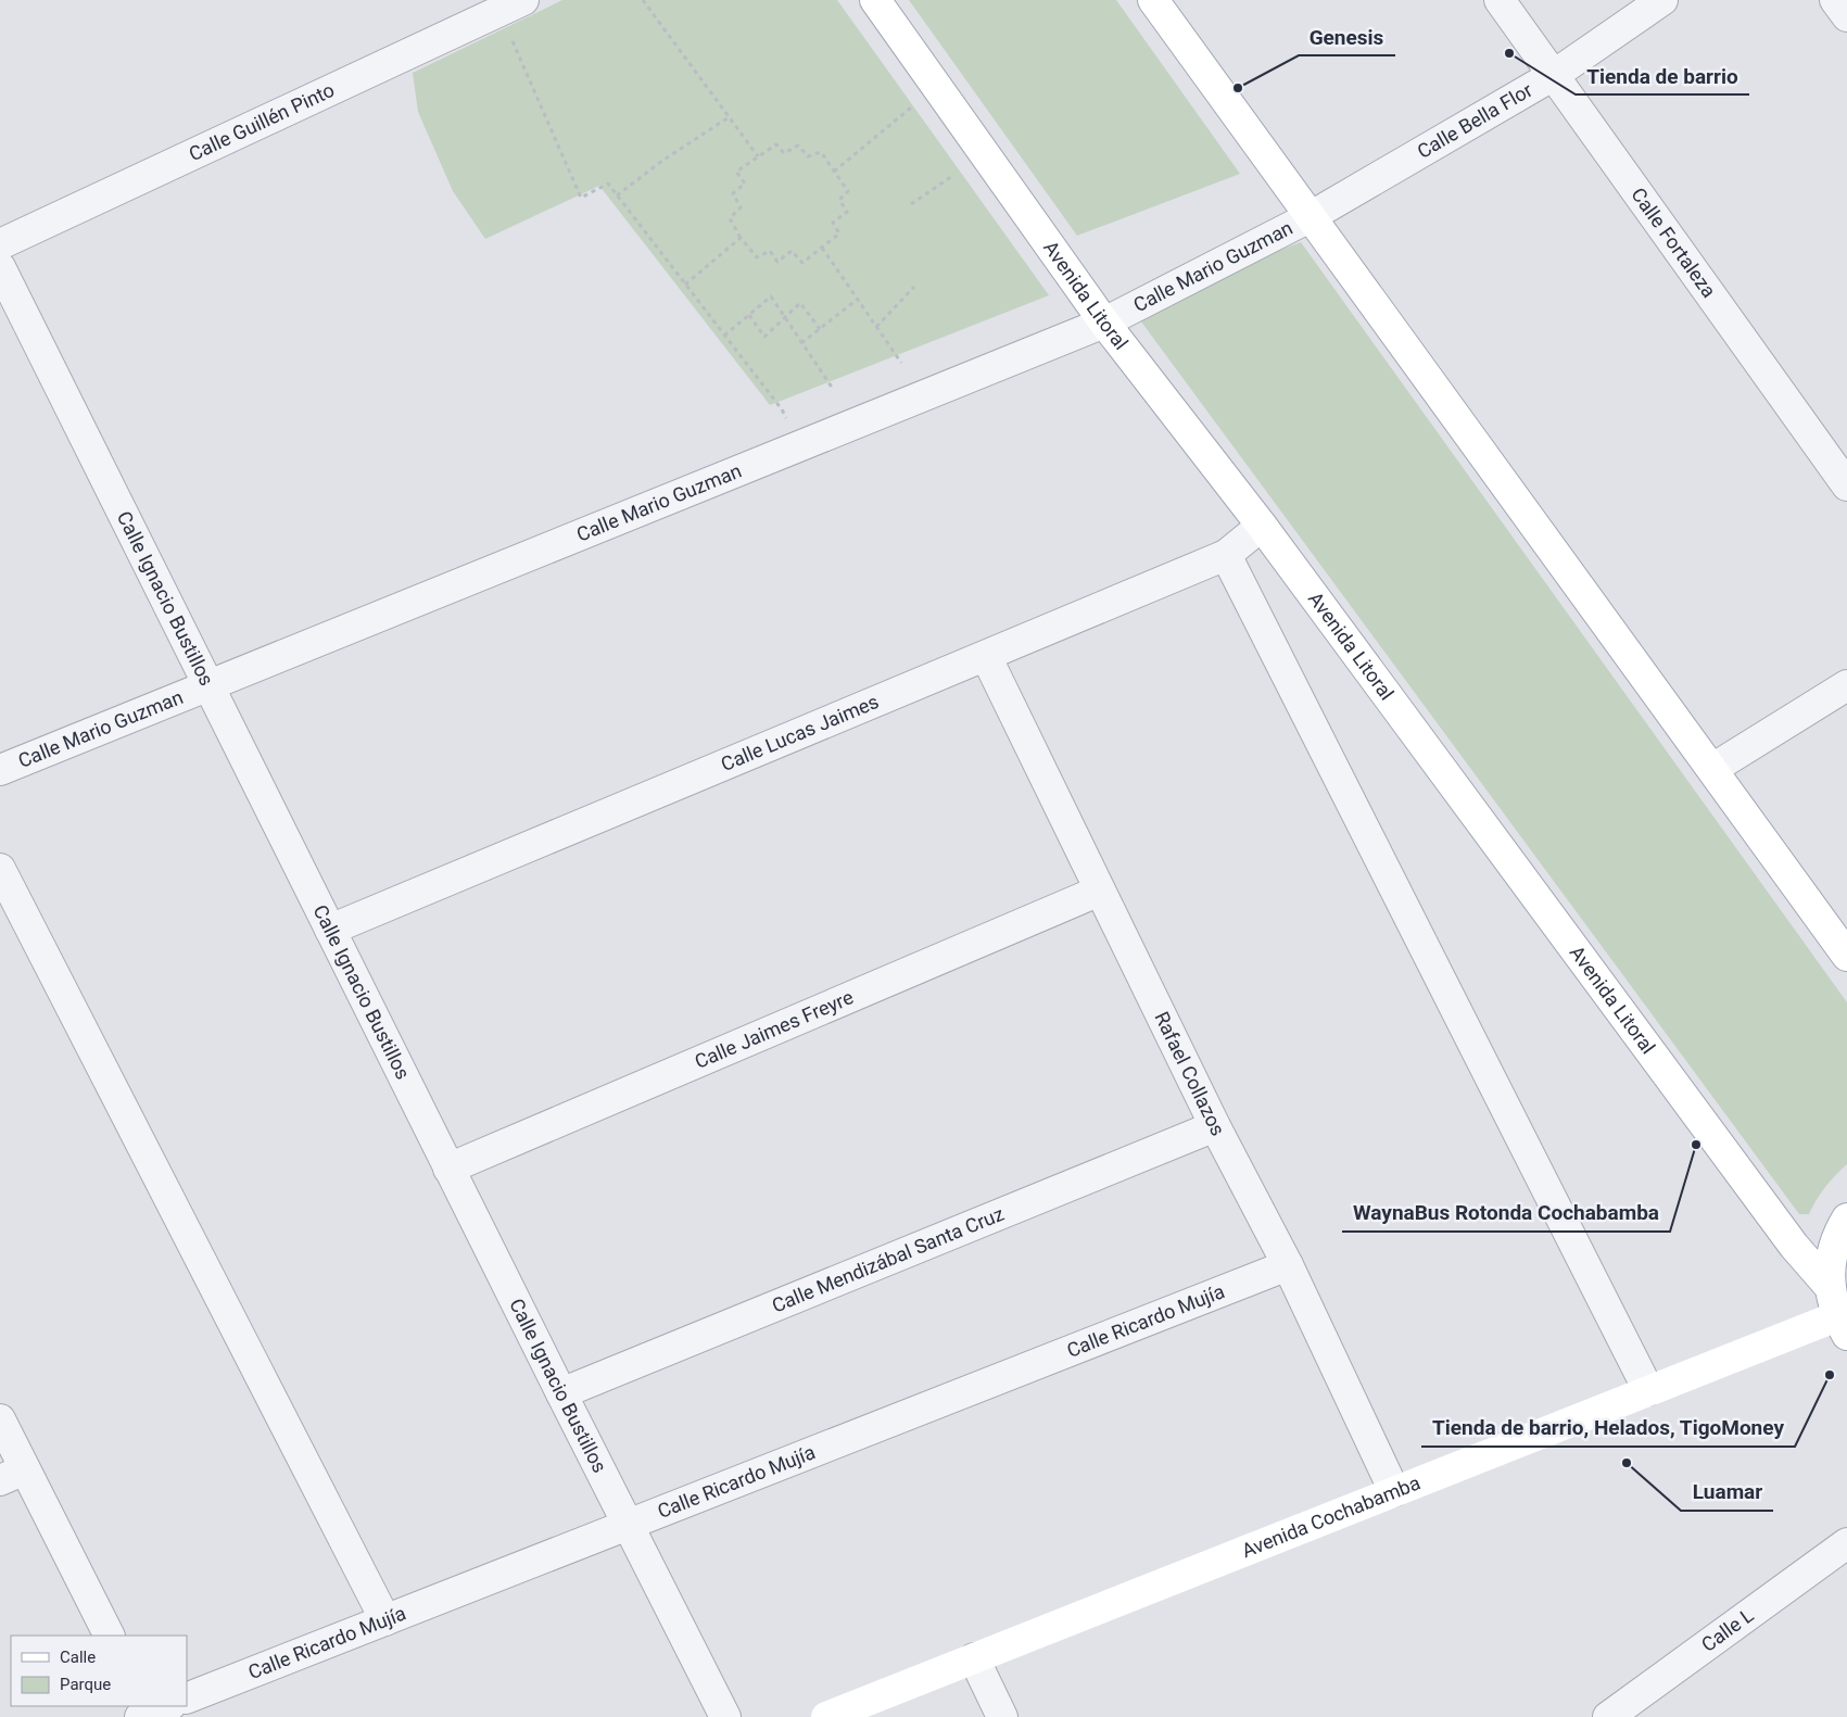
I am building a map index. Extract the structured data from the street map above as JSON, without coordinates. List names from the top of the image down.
{
  "streets": {
    "main road": ["Avenida Litoral", "Avenida Cochabamba"],
    "street": [
      "Calle Bella Flor",
      "Calle Guillén Pinto",
      "Calle Fortaleza",
      "Calle Mario Guzman",
      "Calle Ignacio Bustillos",
      "Calle Lucas Jaimes",
      "Calle Jaimes Freyre",
      "Rafael Collazos",
      "Calle Mendizábal Santa Cruz",
      "Calle Ricardo Mujía",
      "Calle L"
    ]
  },
  "crossings": [
    ["Calle Bella Flor", "Calle Fortaleza"],
    ["Calle Bella Flor", "Calle Mario Guzman"],
    ["Calle Mario Guzman", "Avenida Litoral"],
    ["Calle Mario Guzman", "Calle Ignacio Bustillos"],
    ["Avenida Litoral", "Calle Lucas Jaimes"],
    ["Avenida Litoral", "Avenida Cochabamba"],
    ["Calle Ignacio Bustillos", "Calle Lucas Jaimes"],
    ["Calle Ignacio Bustillos", "Calle Jaimes Freyre"],
    ["Calle Ignacio Bustillos", "Calle Mendizábal Santa Cruz"],
    ["Calle Ignacio Bustillos", "Calle Ricardo Mujía"],
    ["Calle Lucas Jaimes", "Rafael Collazos"],
    ["Calle Jaimes Freyre", "Rafael Collazos"],
    ["Rafael Collazos", "Calle Mendizábal Santa Cruz"],
    ["Rafael Collazos", "Calle Ricardo Mujía"],
    ["Rafael Collazos", "Avenida Cochabamba"]
  ],
  "places": [
    "Tienda de barrio",
    "Genesis",
    "WaynaBus Rotonda Cochabamba",
    "Tienda de barrio, Helados, TigoMoney",
    "Luamar"
  ],
  "legend": ["Calle", "Parque"]
}
